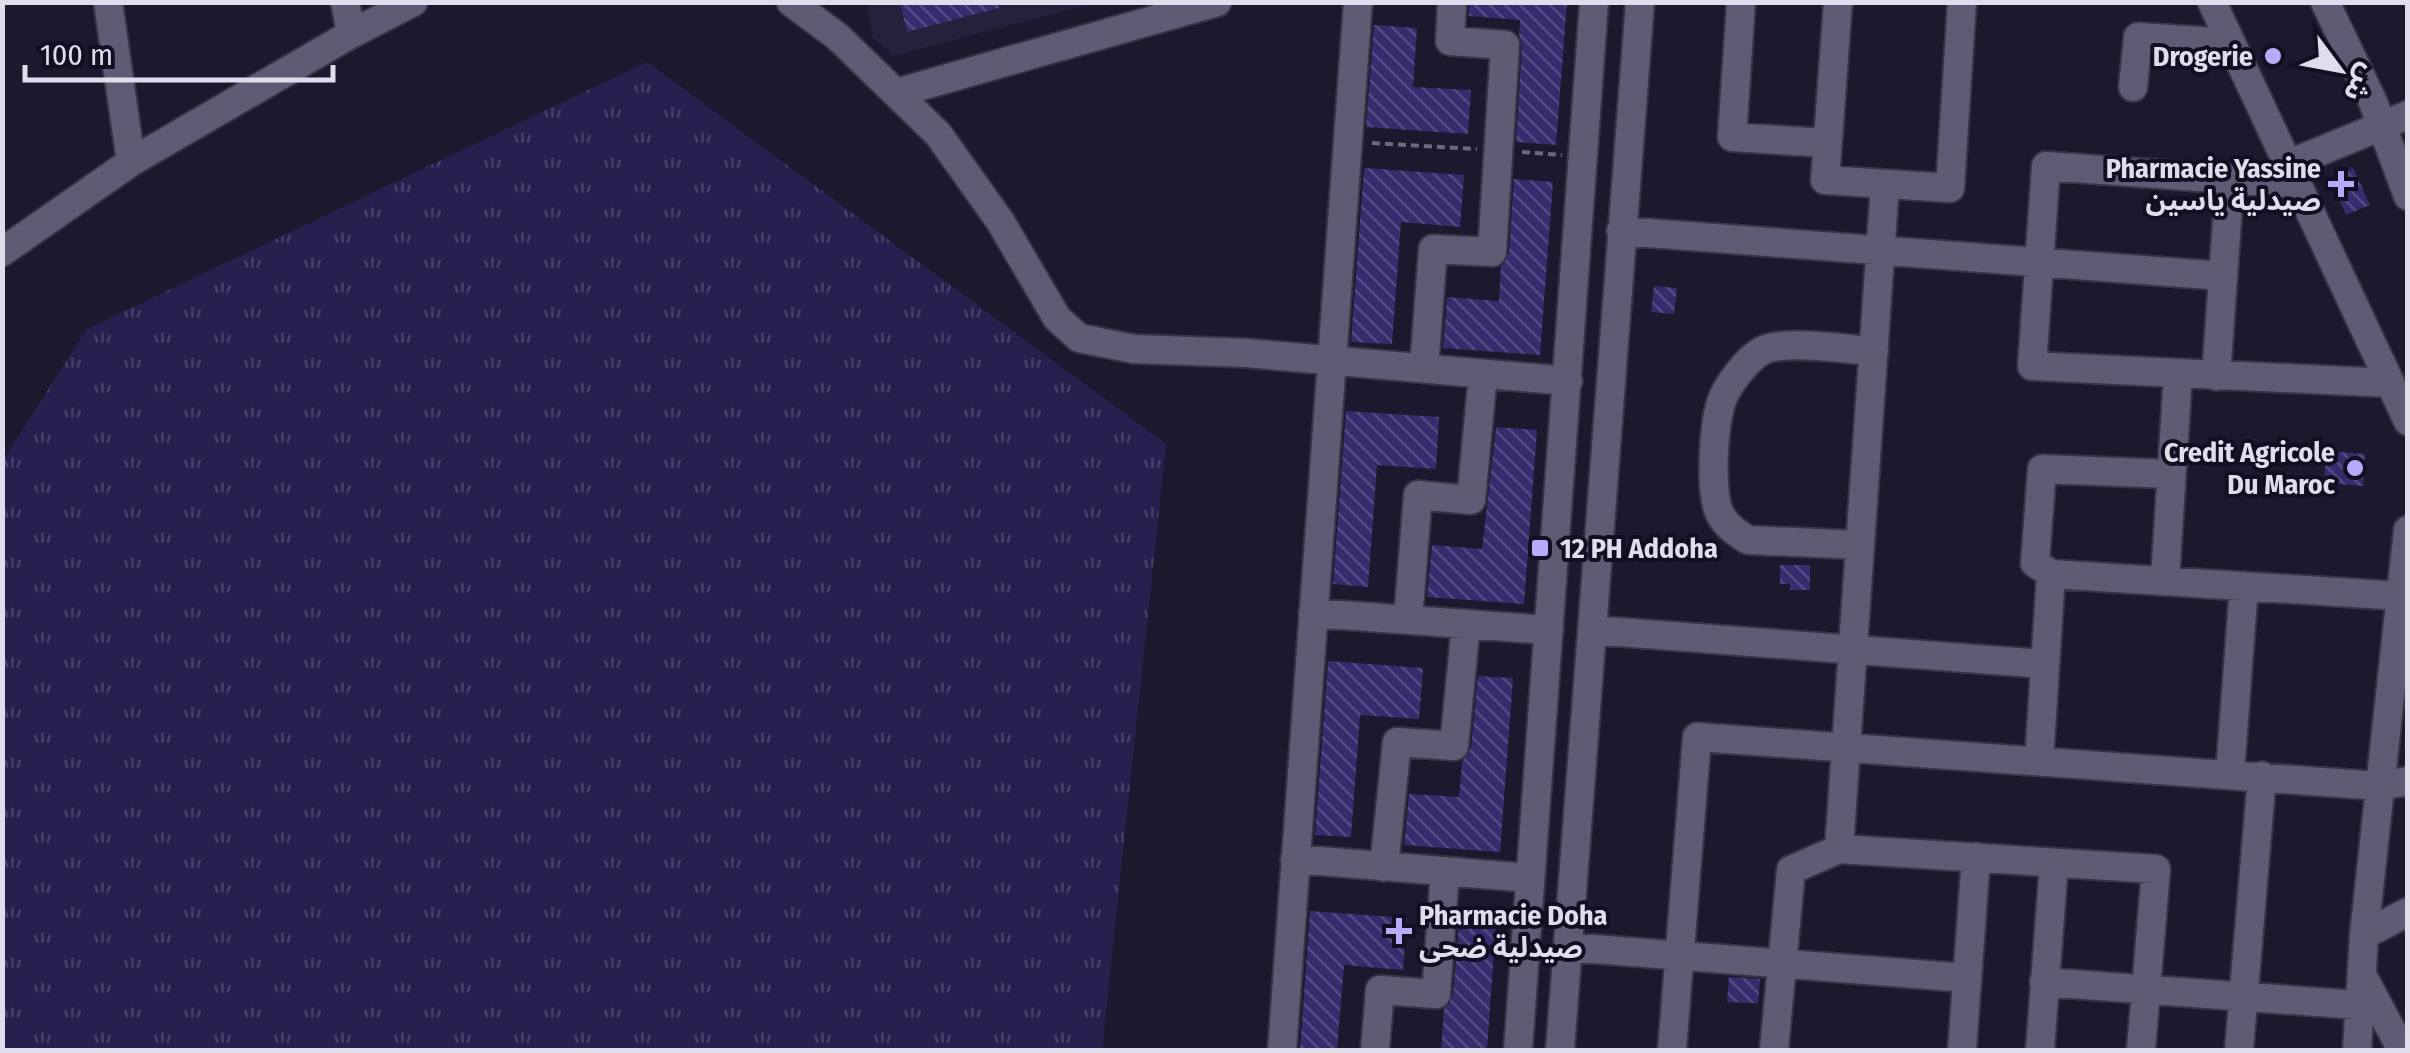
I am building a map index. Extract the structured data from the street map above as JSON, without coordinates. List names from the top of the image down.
{
  "places": {
    "other": ["Drogerie", "Credit Agricole Du Maroc"],
    "health": ["Pharmacie Yassine صيدلية ياسين", "Pharmacie Doha صيدلية ضحى"],
    "transit": ["12 PH Addoha"]
  },
  "scale_bar": "100 m",
  "north": "bottom right"
}
